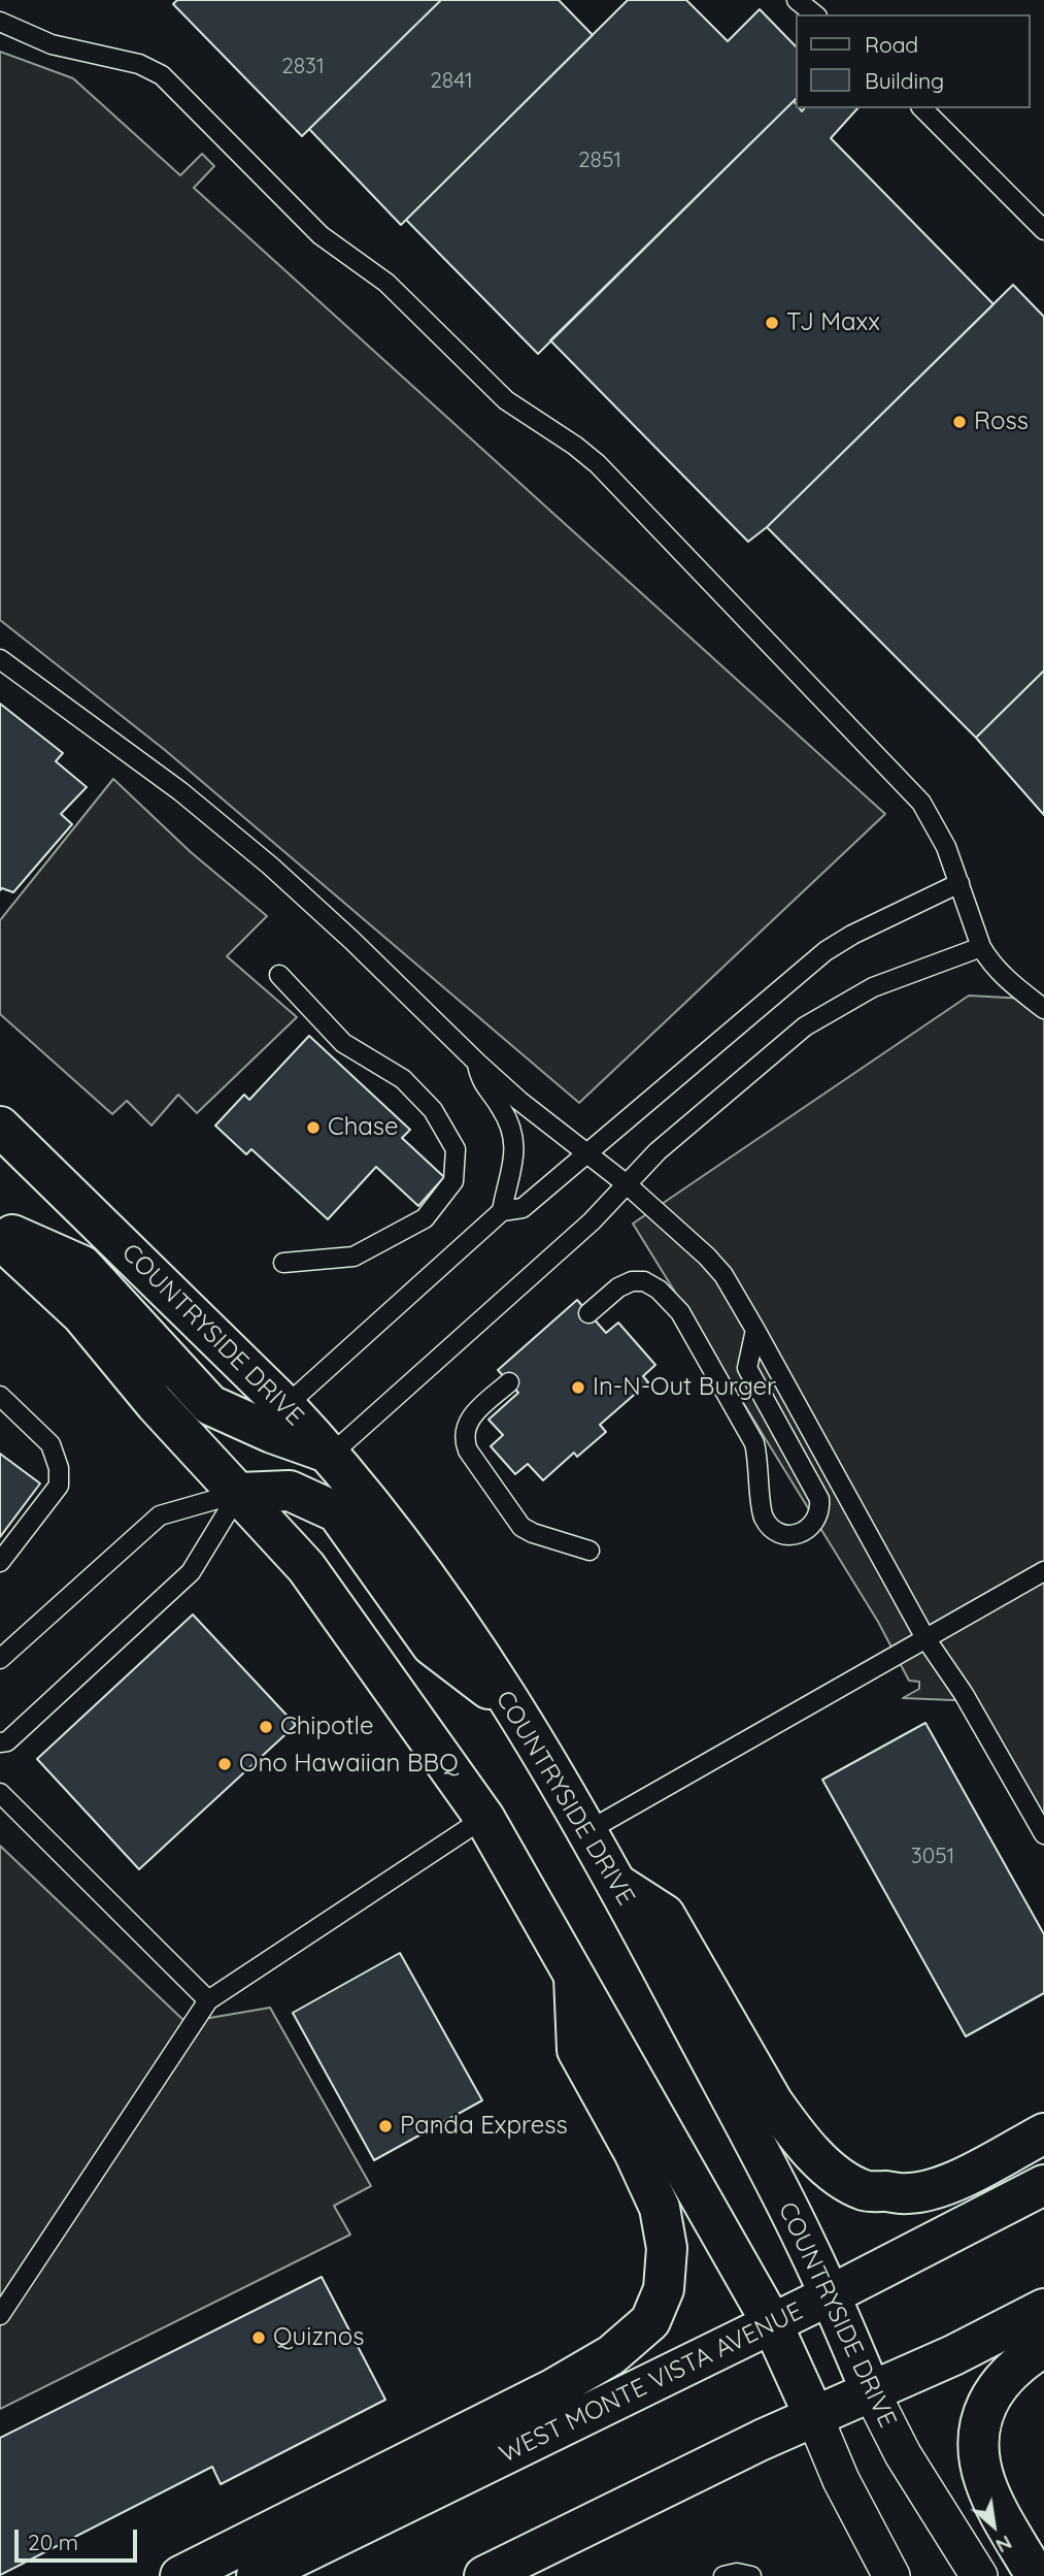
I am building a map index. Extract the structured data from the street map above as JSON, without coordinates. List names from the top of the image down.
{
  "streets": {
    "street": ["COUNTRYSIDE DRIVE", "WEST MONTE VISTA AVENUE"]
  },
  "crossings": [
    ["COUNTRYSIDE DRIVE", "WEST MONTE VISTA AVENUE"]
  ],
  "places": [
    "TJ Maxx",
    "Ross",
    "Chase",
    "In-N-Out Burger",
    "Chipotle",
    "Ono Hawaiian BBQ",
    "Panda Express",
    "Quiznos"
  ],
  "house_numbers": [
    "2831",
    "2841",
    "2851",
    "3051"
  ],
  "legend": ["Road", "Building"],
  "scale_bar": "20 m",
  "north": "bottom right"
}
